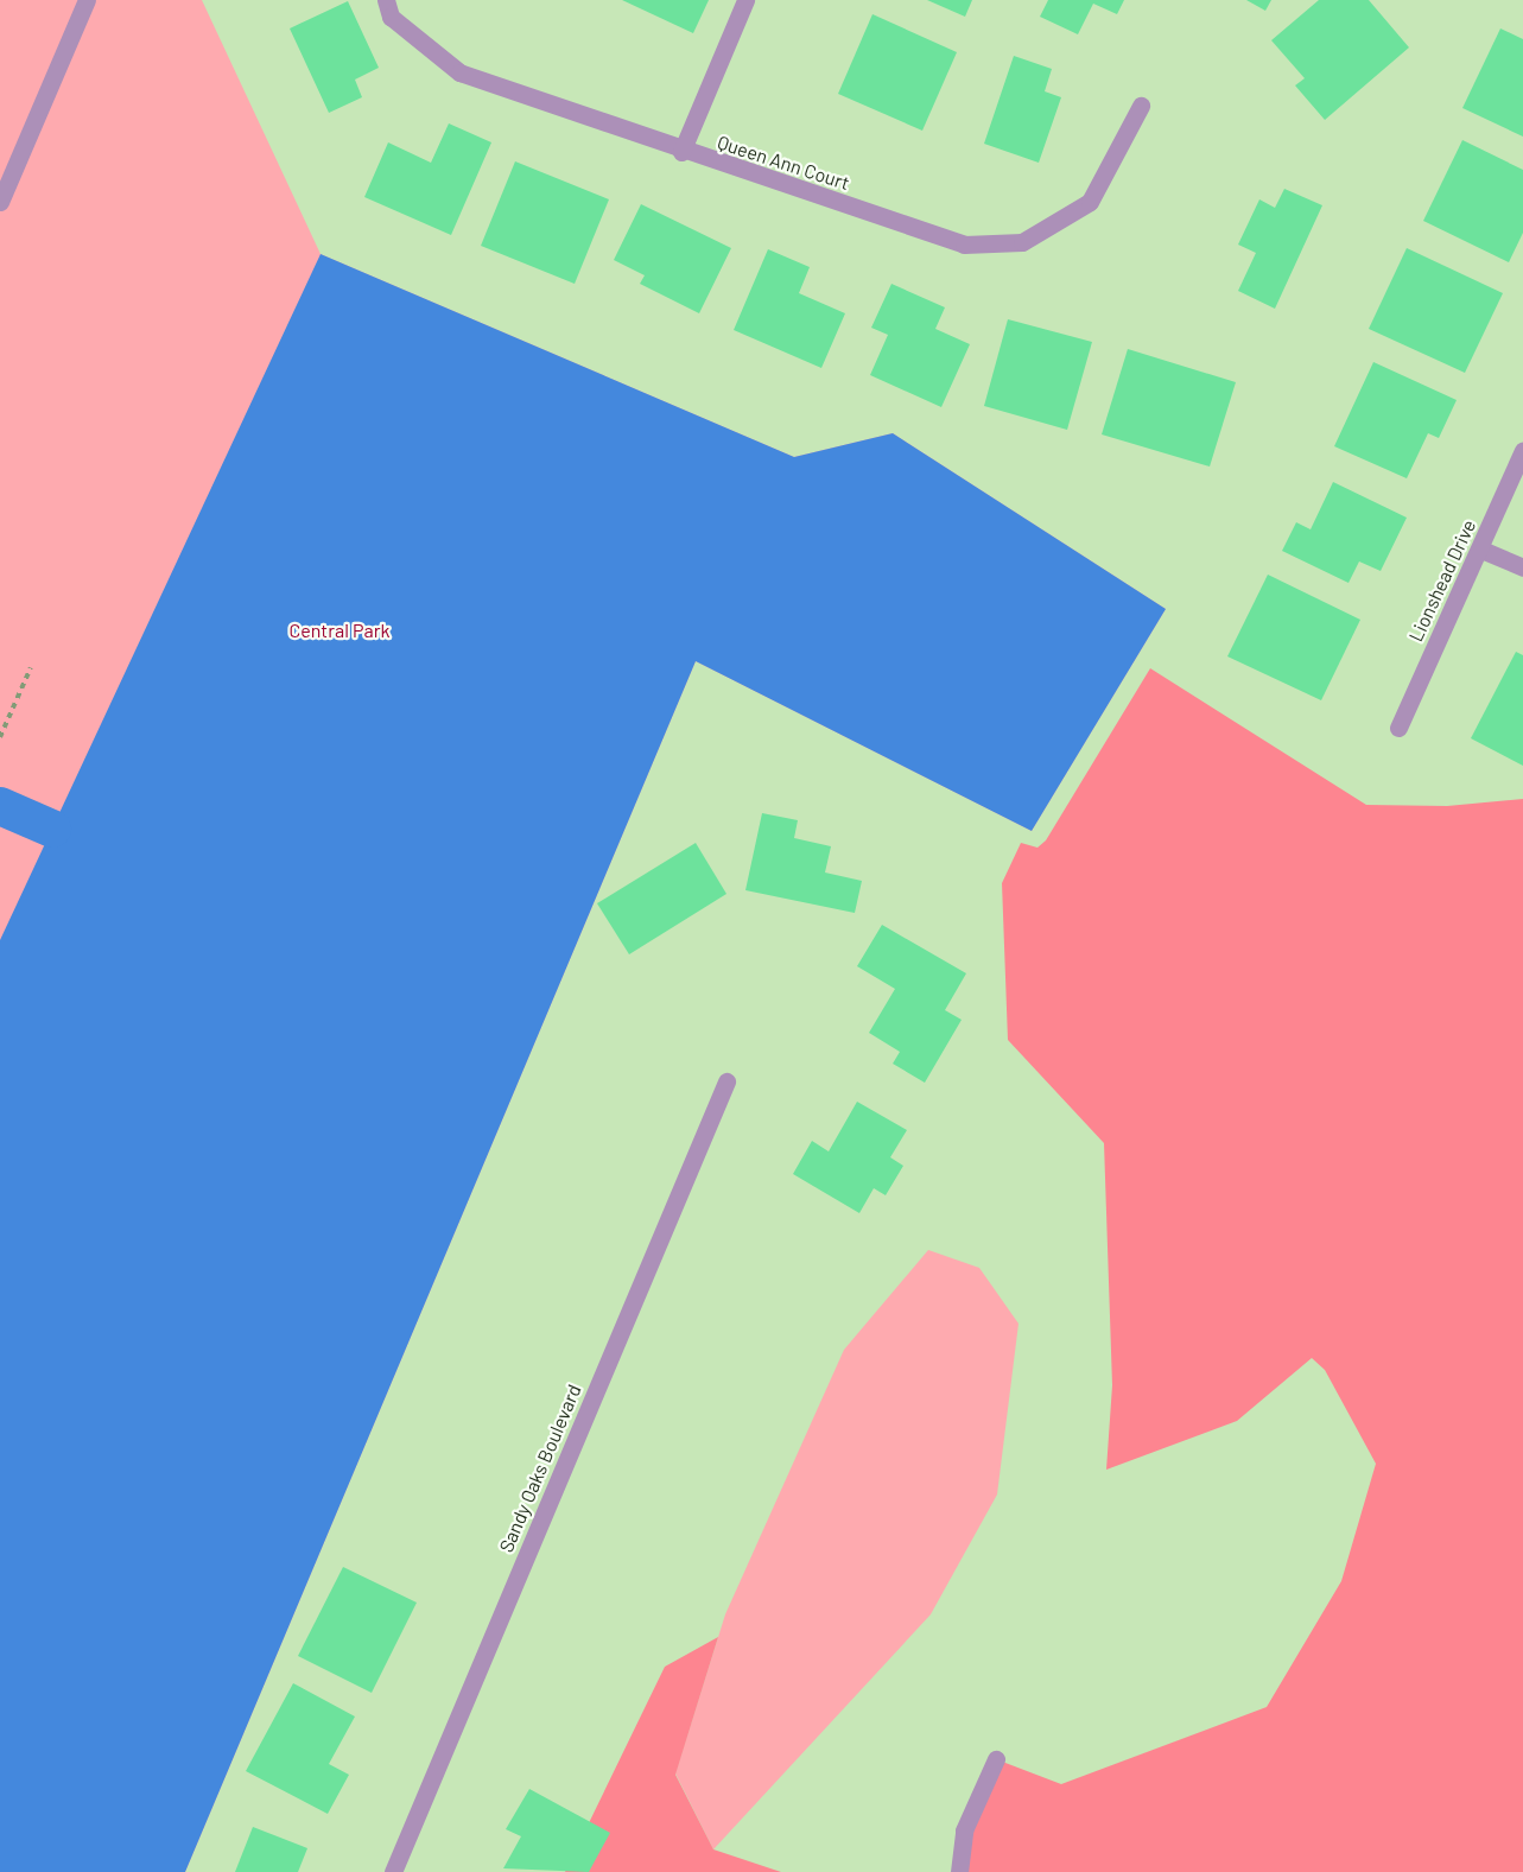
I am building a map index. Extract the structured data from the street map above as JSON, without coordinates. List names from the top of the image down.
{
  "streets": {
    "street": ["Queen Ann Court", "Lionshead Drive", "Sandy Oaks Boulevard"]
  },
  "parks": ["Central Park"]
}
